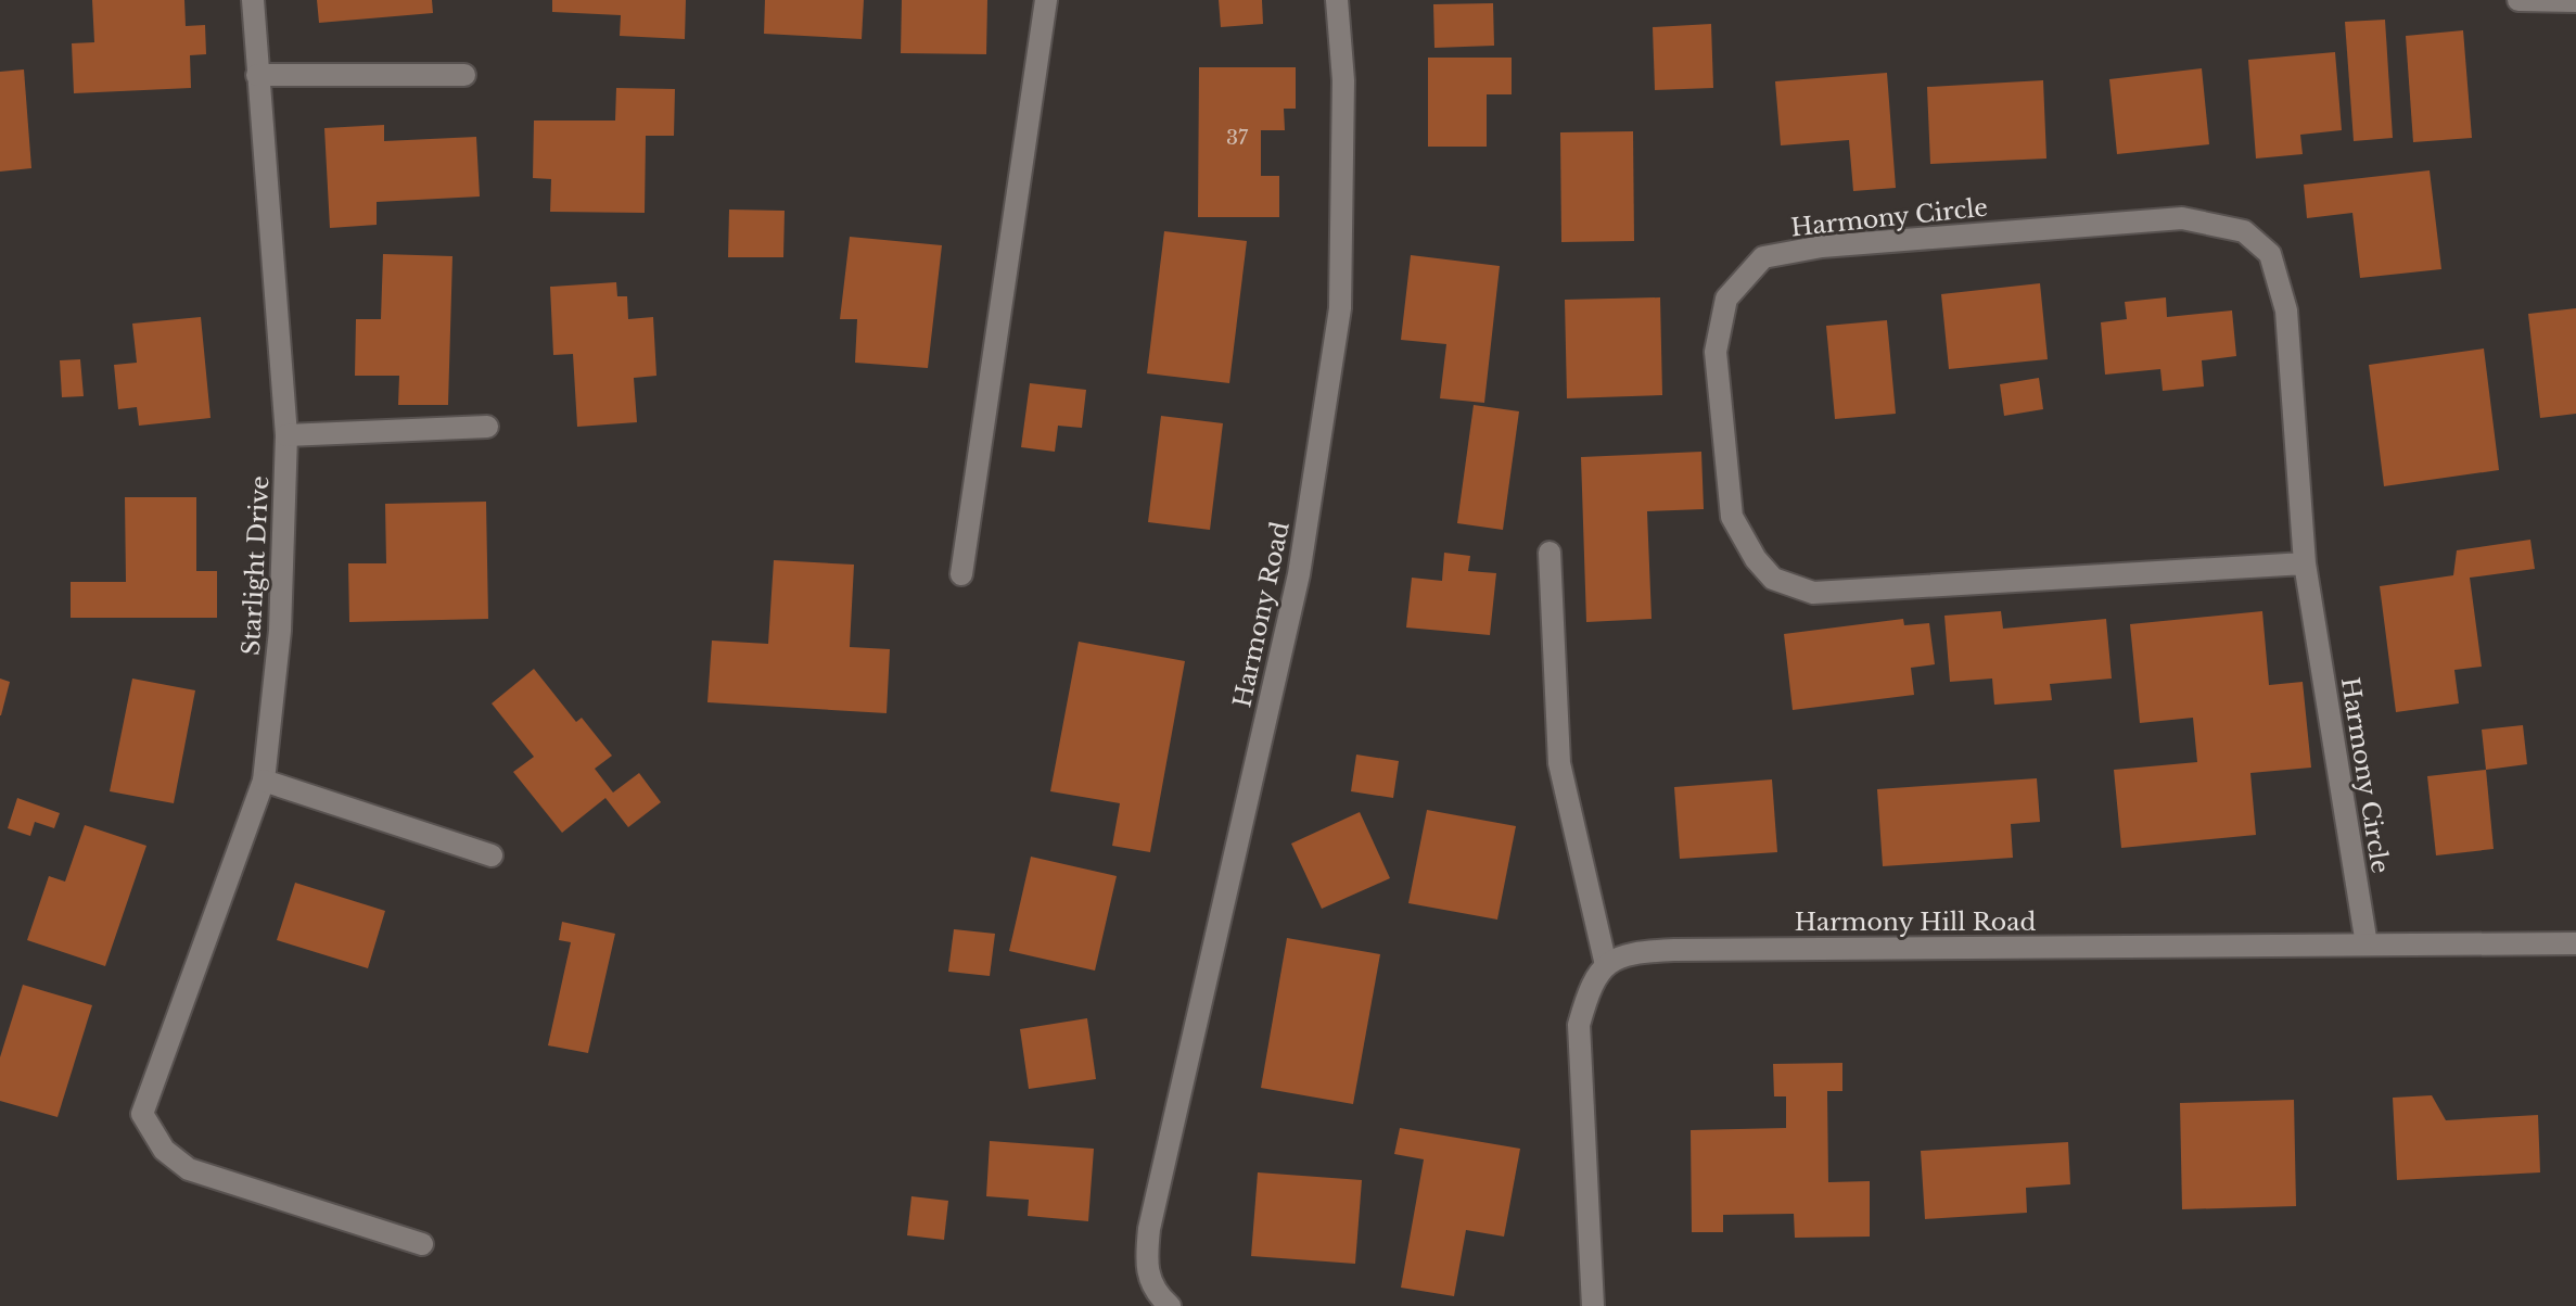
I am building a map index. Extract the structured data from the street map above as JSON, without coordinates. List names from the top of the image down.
{
  "streets": {
    "street": [
      "Harmony Circle",
      "Starlight Drive",
      "Harmony Road",
      "Harmony Hill Road"
    ]
  },
  "crossings": [
    ["Harmony Circle", "Harmony Hill Road"]
  ],
  "house_numbers": ["37"]
}
